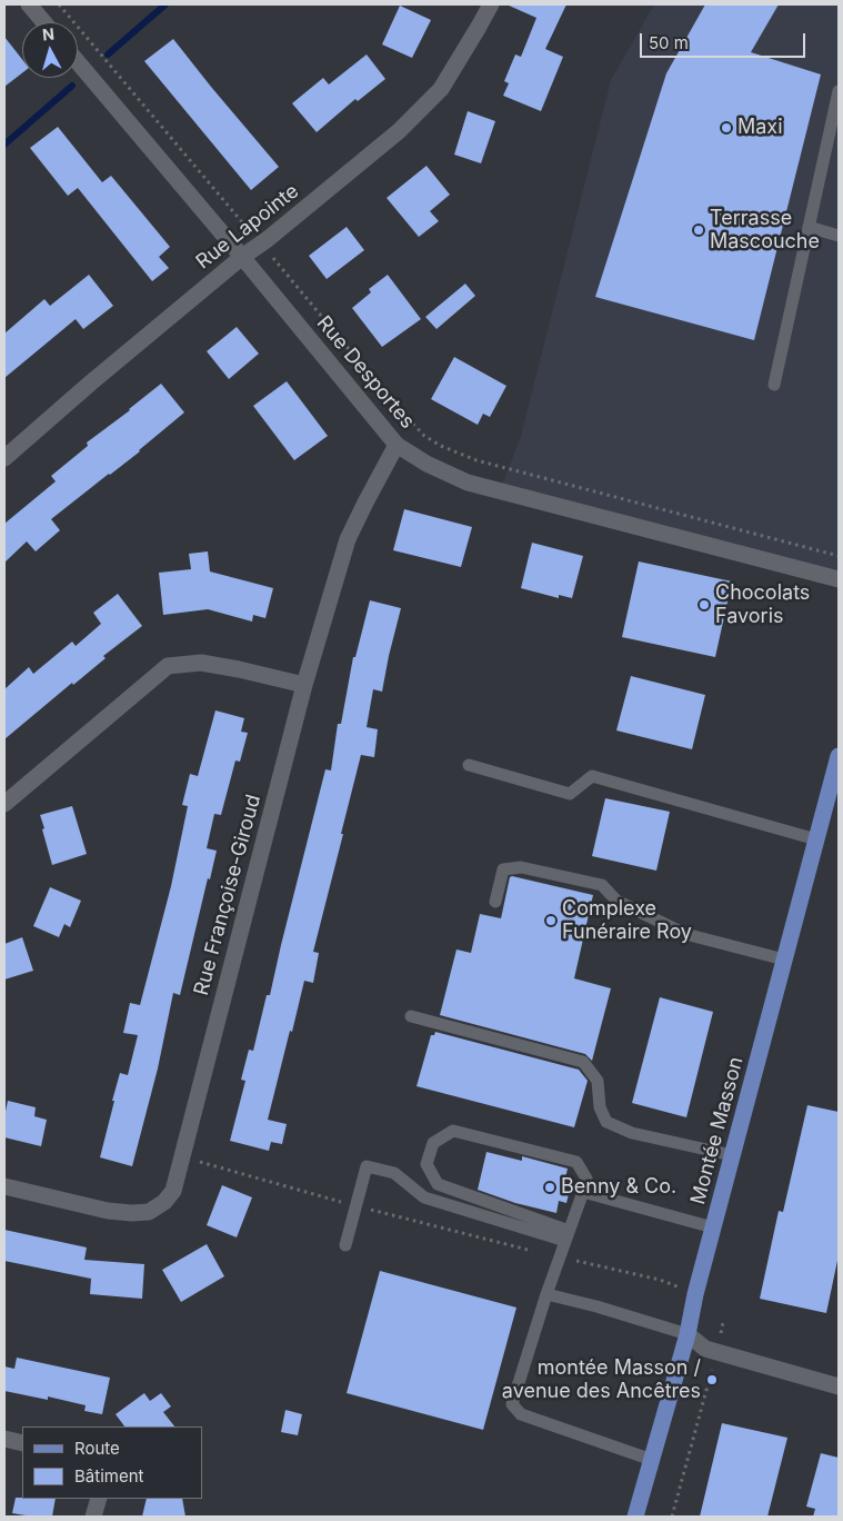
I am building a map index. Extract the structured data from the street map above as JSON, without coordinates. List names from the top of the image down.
{
  "streets": {
    "main road": ["Montée Masson"],
    "street": ["Rue Lapointe", "Rue Desportes", "Rue Françoise-Giroud"]
  },
  "crossings": [
    ["Rue Lapointe", "Rue Desportes"],
    ["Rue Desportes", "Rue Françoise-Giroud"]
  ],
  "places": [
    "Maxi",
    "Terrasse Mascouche",
    "Chocolats Favoris",
    "Complexe Funéraire Roy",
    "Benny & Co.",
    "montée Masson / avenue des Ancêtres"
  ],
  "legend": ["Route", "Bâtiment"],
  "scale_bar": "50 m",
  "north": "top"
}
